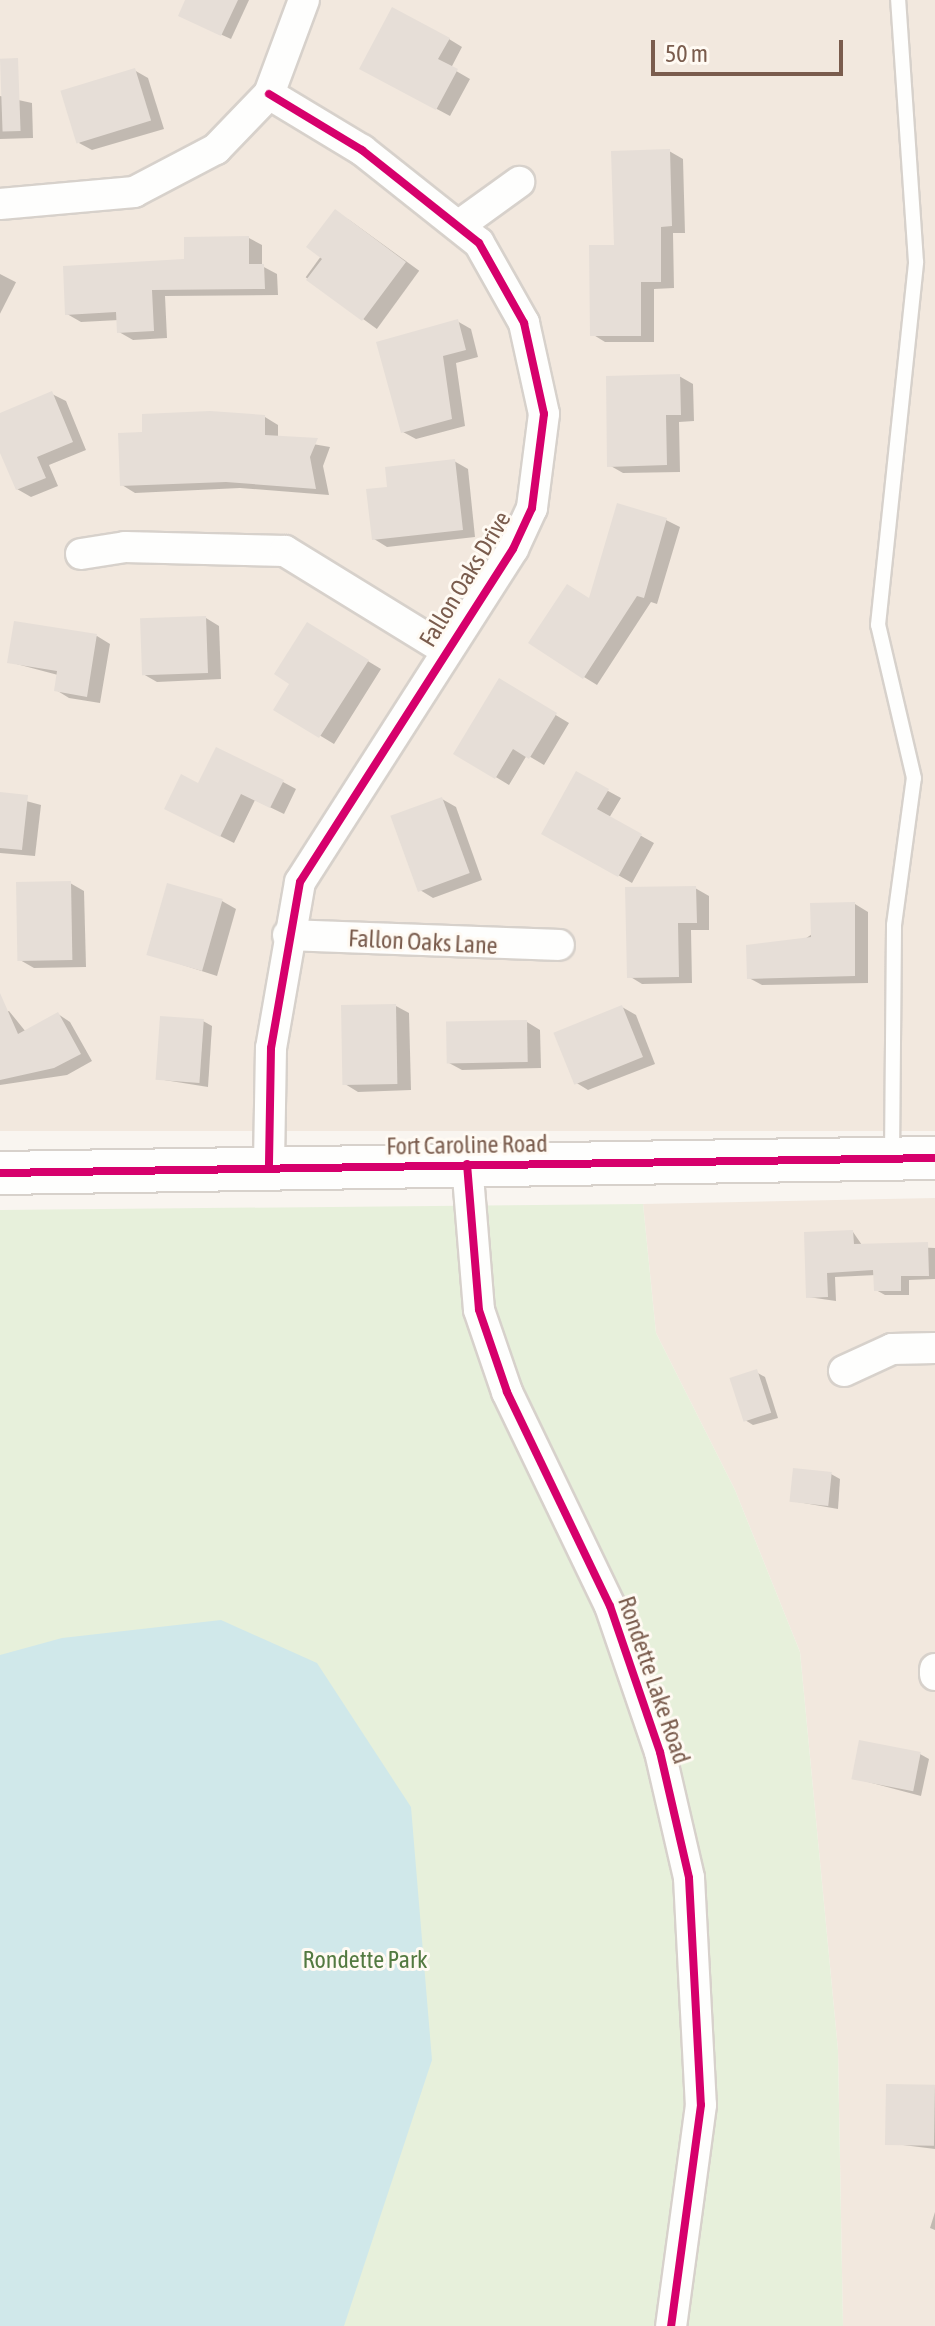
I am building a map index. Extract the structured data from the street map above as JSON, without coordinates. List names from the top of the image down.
{
  "streets": {
    "street": [
      "Fallon Oaks Drive",
      "Fallon Oaks Lane",
      "Fort Caroline Road",
      "Rondette Lake Road"
    ]
  },
  "crossings": [
    ["Fallon Oaks Drive", "Fallon Oaks Lane"],
    ["Fallon Oaks Drive", "Fort Caroline Road"],
    ["Fort Caroline Road", "Rondette Lake Road"]
  ],
  "parks": ["Rondette Park"],
  "scale_bar": "50 m"
}
